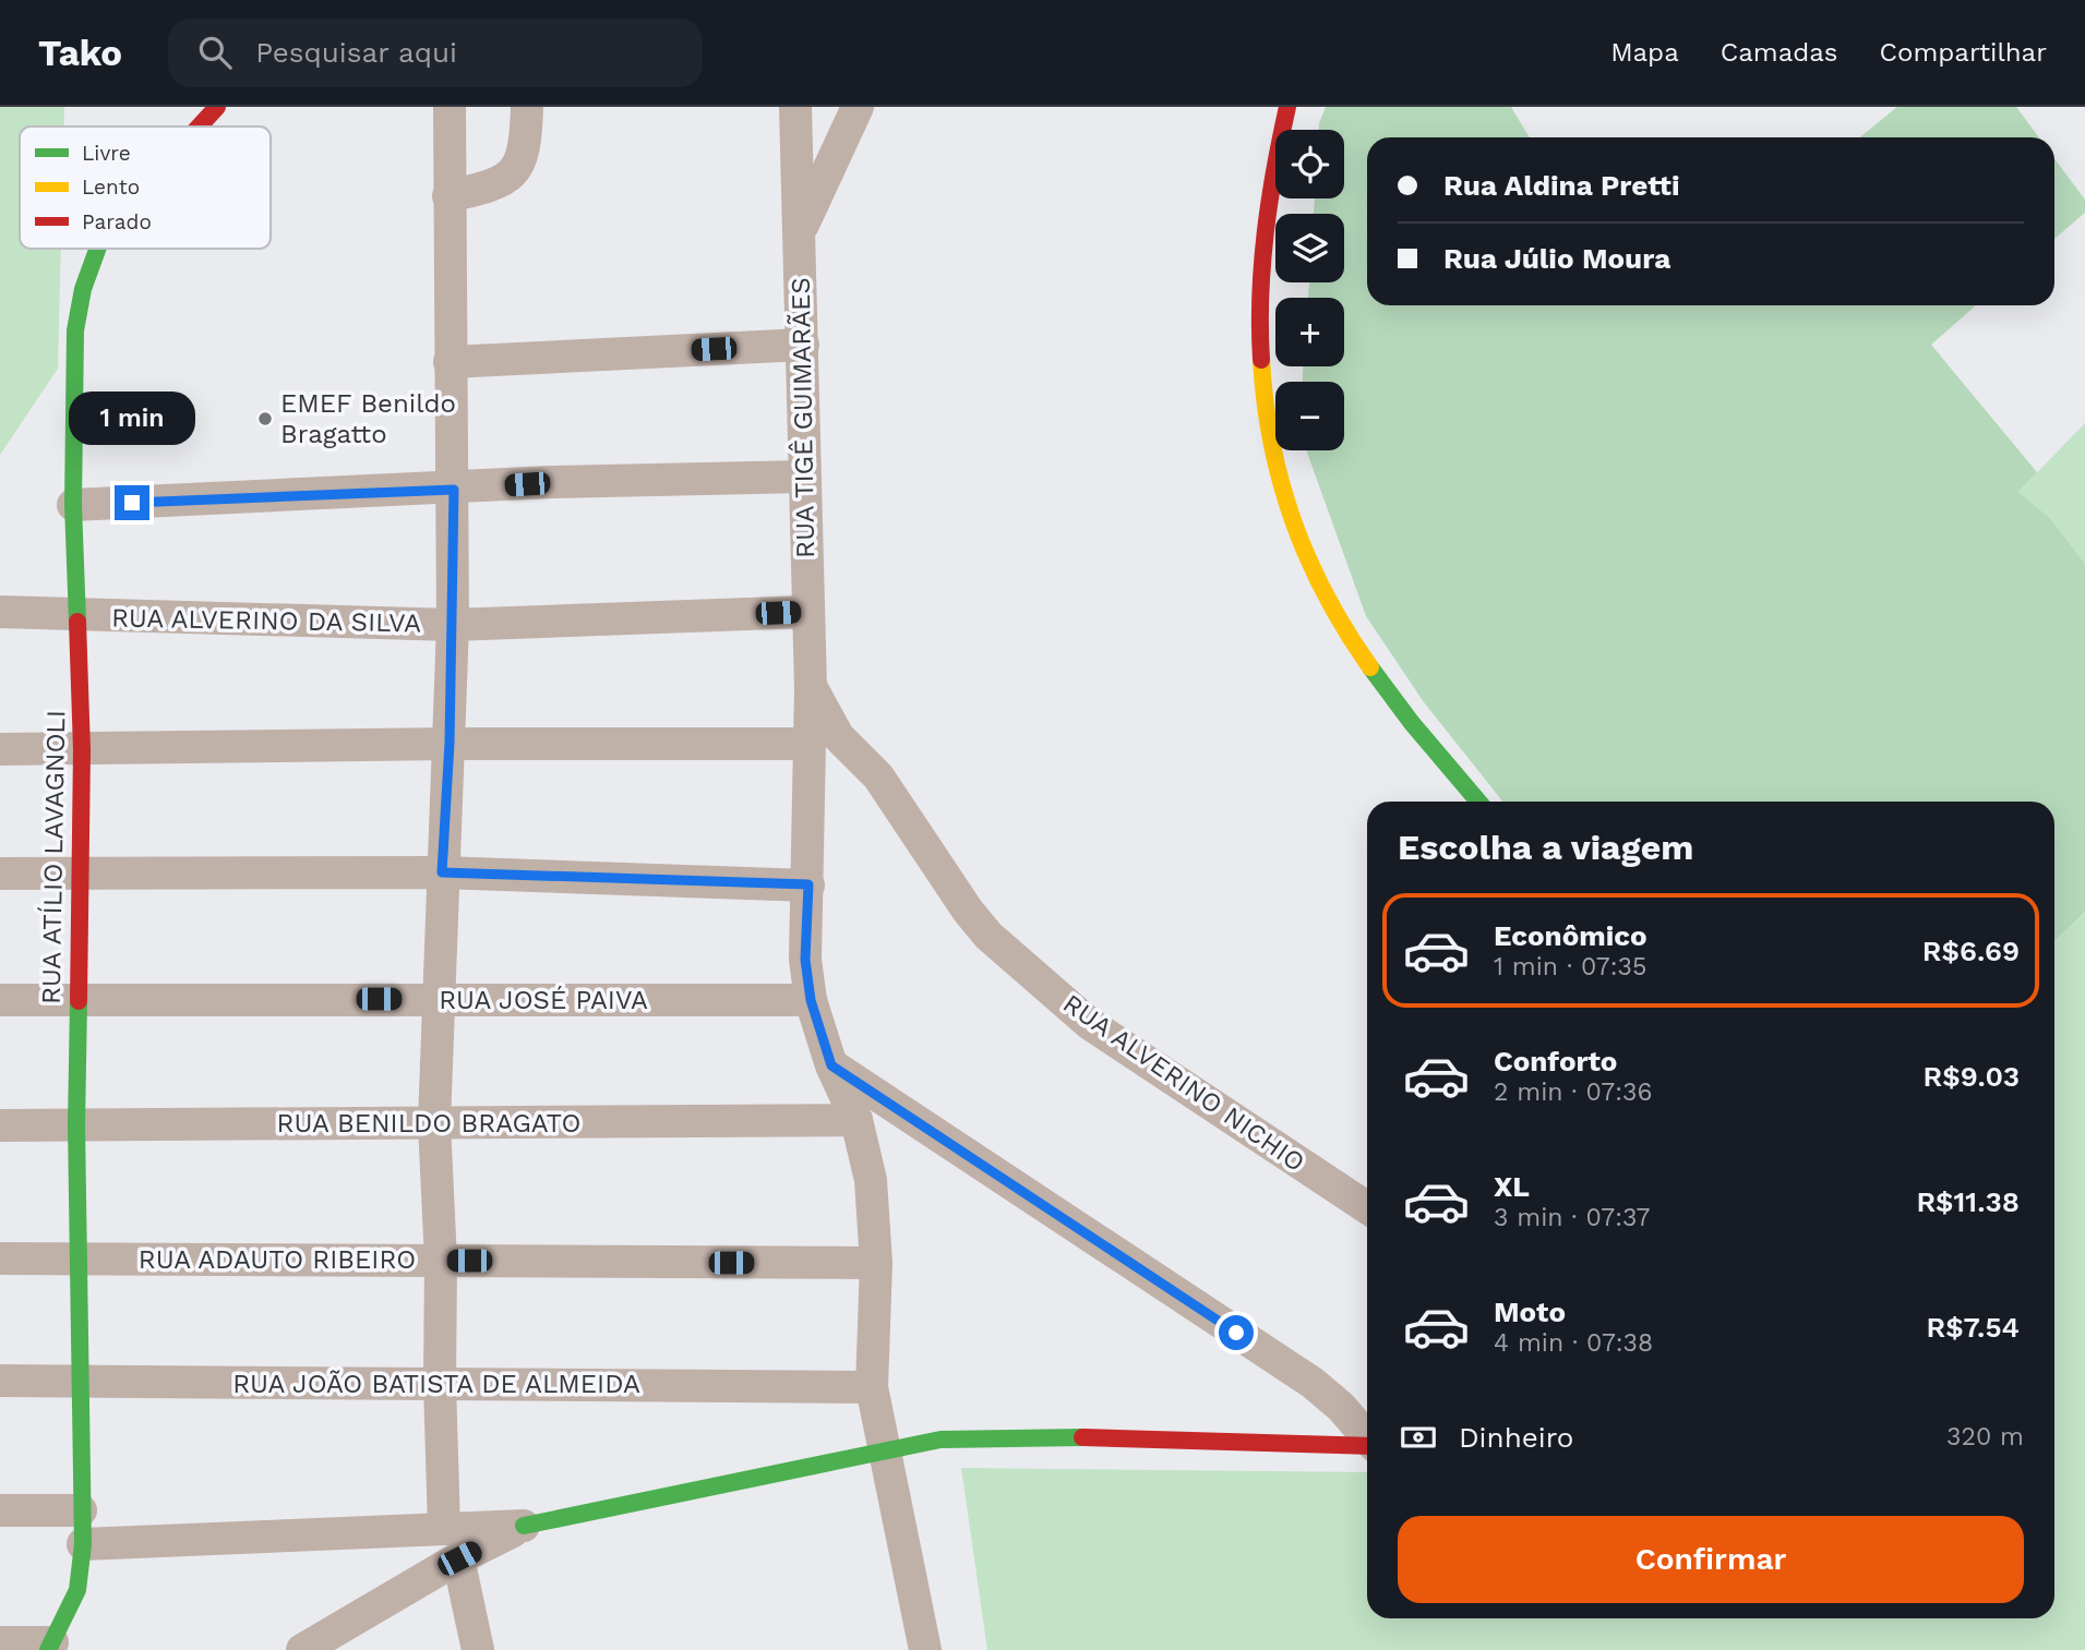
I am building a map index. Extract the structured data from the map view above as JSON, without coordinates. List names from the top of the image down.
{
  "streets": {
    "street": [
      "RUA TIGÊ GUIMARÃES",
      "RUA ALVERINO DA SILVA",
      "RUA ATÍLIO LAVAGNOLI",
      "RUA JOSÉ PAIVA",
      "RUA ALVERINO NICHIO",
      "RUA BENILDO BRAGATO",
      "RUA ADAUTO RIBEIRO",
      "RUA JOÃO BATISTA DE ALMEIDA"
    ]
  },
  "crossings": [
    ["RUA TIGÊ GUIMARÃES", "RUA ALVERINO DA SILVA"],
    ["RUA TIGÊ GUIMARÃES", "RUA JOSÉ PAIVA"],
    ["RUA TIGÊ GUIMARÃES", "RUA ALVERINO NICHIO"],
    ["RUA TIGÊ GUIMARÃES", "RUA BENILDO BRAGATO"],
    ["RUA TIGÊ GUIMARÃES", "RUA ADAUTO RIBEIRO"],
    ["RUA TIGÊ GUIMARÃES", "RUA JOÃO BATISTA DE ALMEIDA"],
    ["RUA ALVERINO DA SILVA", "RUA ATÍLIO LAVAGNOLI"],
    ["RUA ATÍLIO LAVAGNOLI", "RUA JOSÉ PAIVA"],
    ["RUA ATÍLIO LAVAGNOLI", "RUA BENILDO BRAGATO"],
    ["RUA ATÍLIO LAVAGNOLI", "RUA ADAUTO RIBEIRO"],
    ["RUA ATÍLIO LAVAGNOLI", "RUA JOÃO BATISTA DE ALMEIDA"]
  ],
  "places": ["EMEF Benildo Bragatto"],
  "legend": ["Livre", "Lento", "Parado"],
  "page": {
    "header": "Tako",
    "search": "Pesquisar aqui",
    "nav": ["Mapa", "Camadas", "Compartilhar"],
    "map_buttons": ["+", "−"],
    "banner": ["Rua Aldina Pretti", "Rua Júlio Moura"],
    "bubble": "1 min",
    "heading": "Escolha a viagem",
    "list": [
      {
        "name": "Econômico",
        "note": "1 min · 07:35",
        "value": "R$6.69"
      },
      {
        "name": "Conforto",
        "note": "2 min · 07:36",
        "value": "R$9.03"
      },
      {
        "name": "XL",
        "note": "3 min · 07:37",
        "value": "R$11.38"
      },
      {
        "name": "Moto",
        "note": "4 min · 07:38",
        "value": "R$7.54"
      }
    ],
    "pay": ["Dinheiro", "320 m"],
    "buttons": "Confirmar"
  }
}
